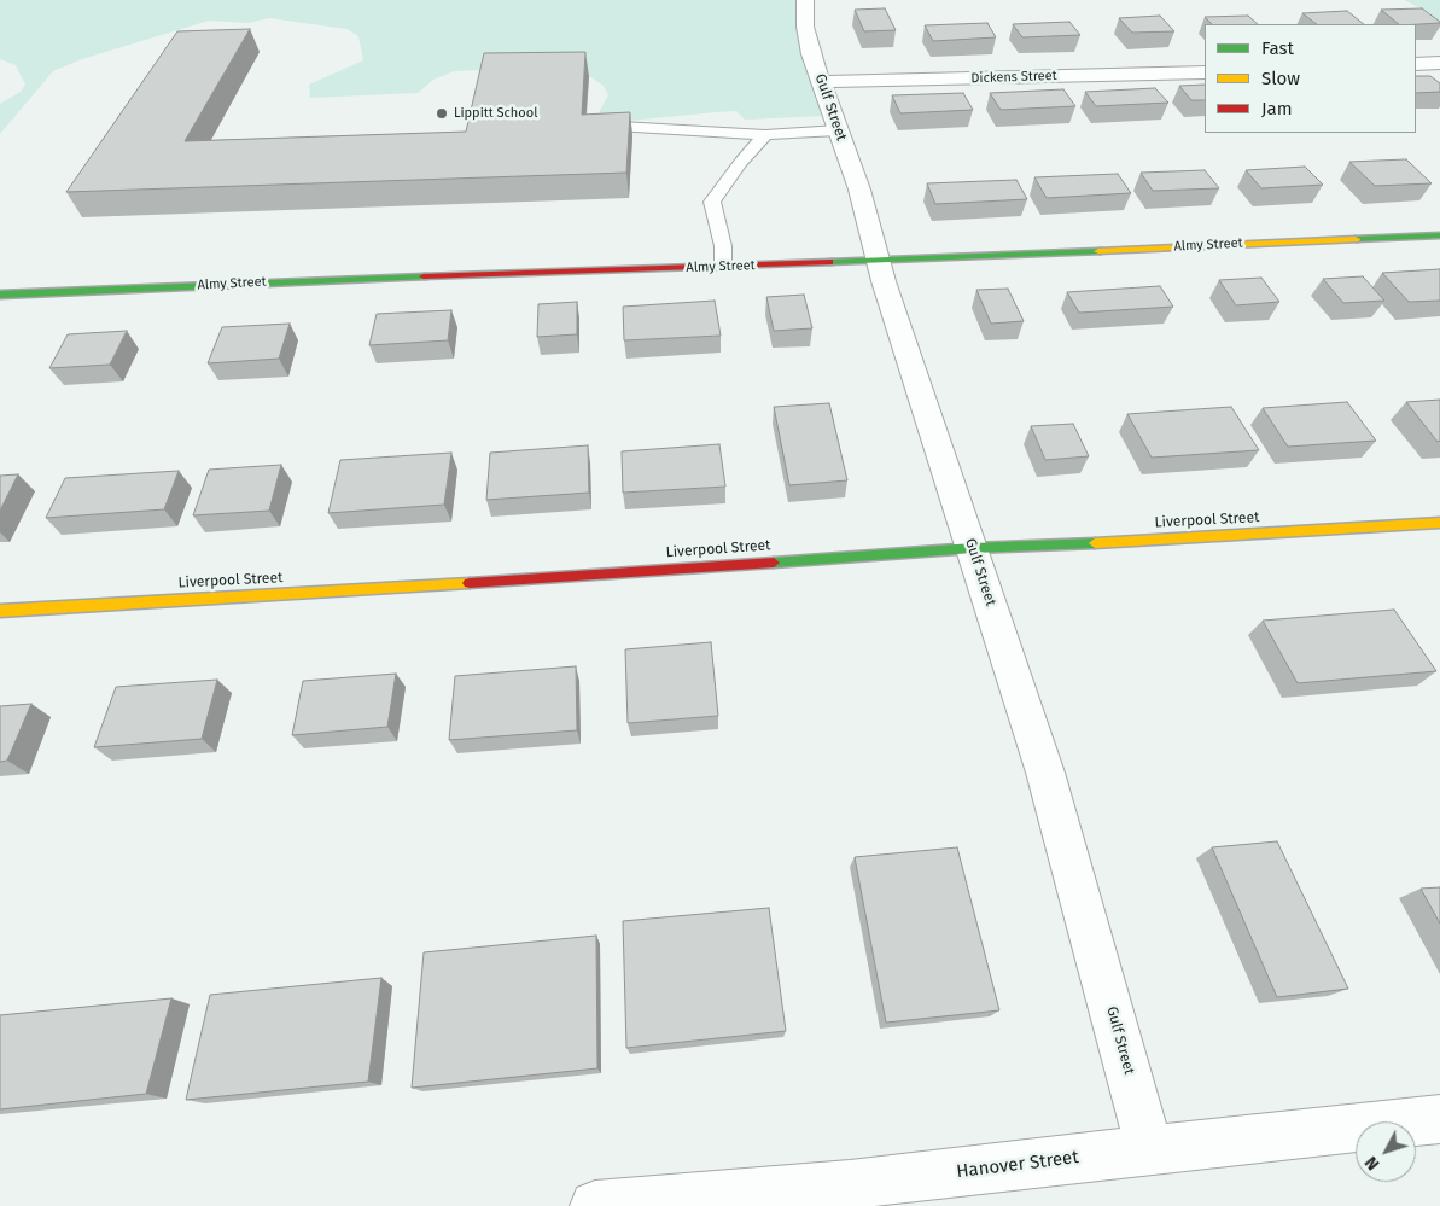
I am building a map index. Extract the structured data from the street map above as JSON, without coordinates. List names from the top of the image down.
{
  "streets": {
    "street": [
      "Dickens Street",
      "Gulf Street",
      "Almy Street",
      "Liverpool Street",
      "Hanover Street"
    ]
  },
  "crossings": [
    ["Dickens Street", "Gulf Street"],
    ["Gulf Street", "Almy Street"],
    ["Gulf Street", "Liverpool Street"],
    ["Gulf Street", "Hanover Street"]
  ],
  "places": ["Lippitt School"],
  "legend": ["Fast", "Slow", "Jam"],
  "north": "bottom left"
}
